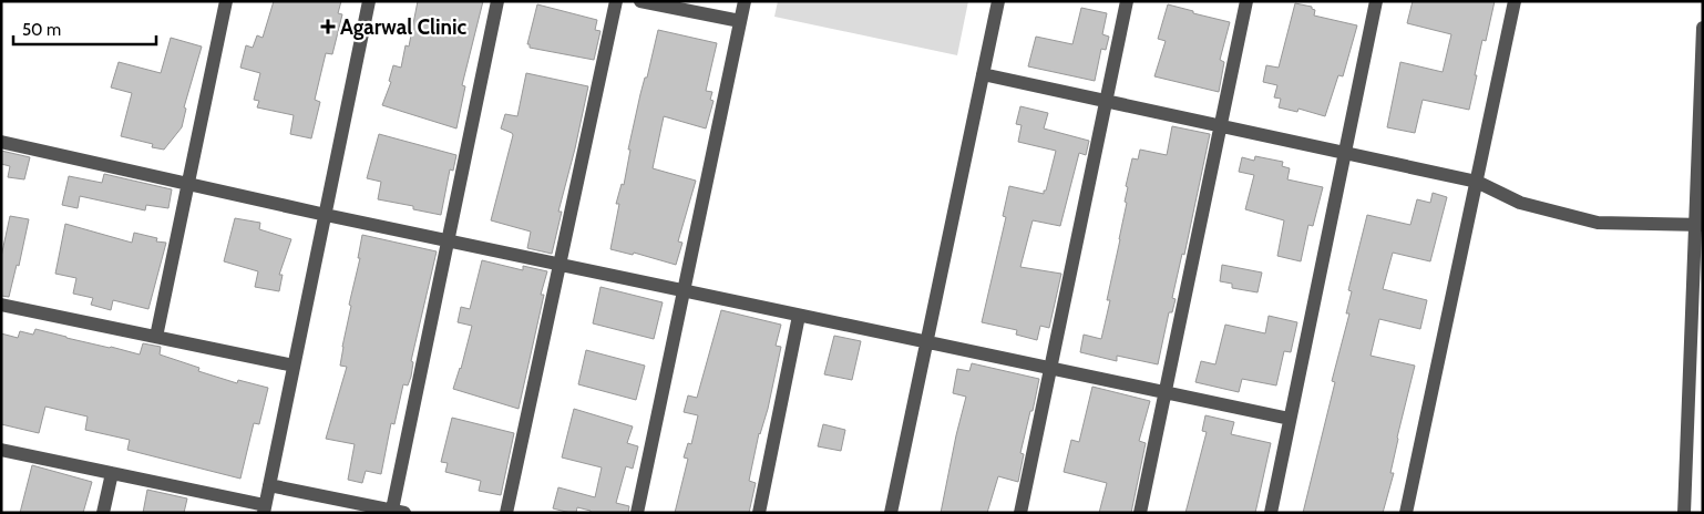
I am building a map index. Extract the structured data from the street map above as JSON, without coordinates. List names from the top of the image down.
{
  "places": {
    "health": ["Agarwal Clinic"]
  },
  "scale_bar": "50 m"
}
